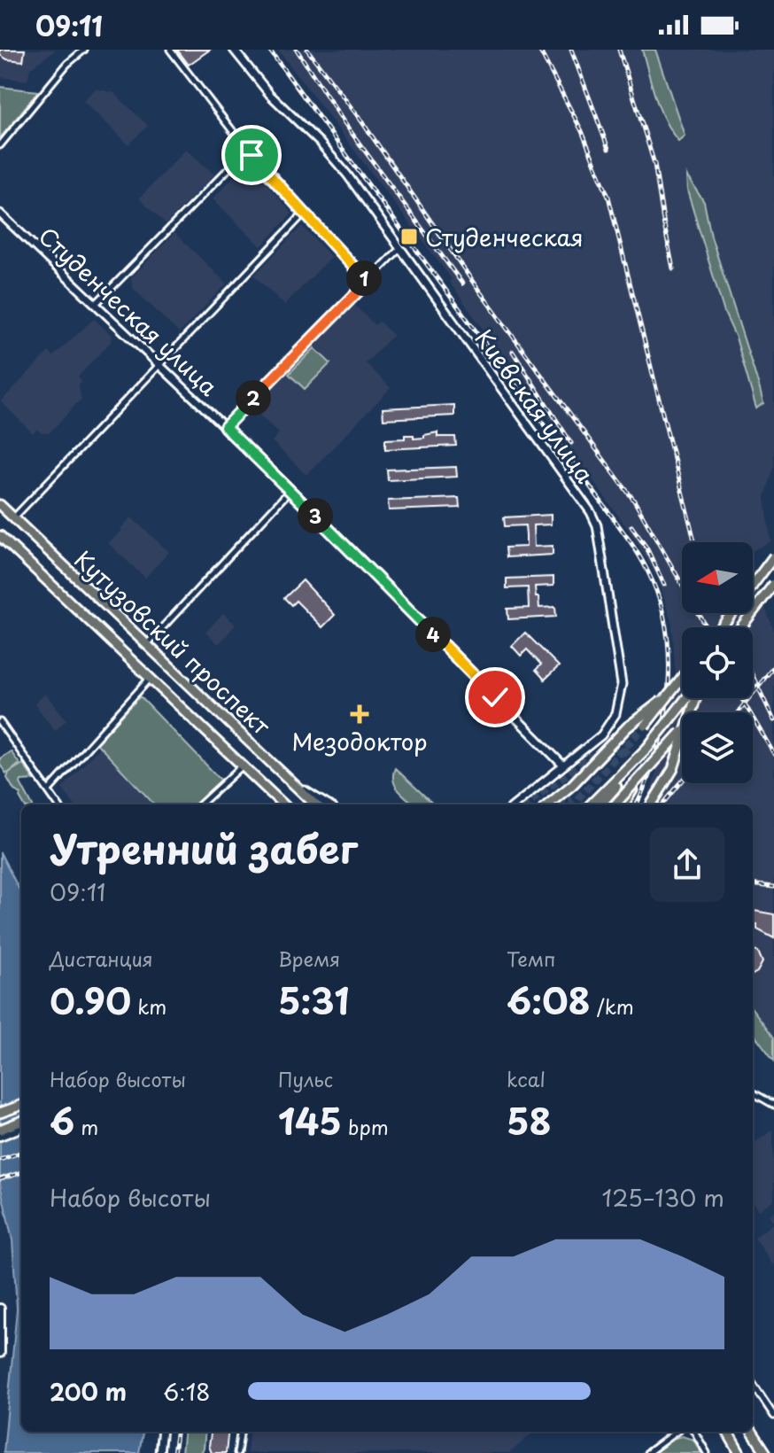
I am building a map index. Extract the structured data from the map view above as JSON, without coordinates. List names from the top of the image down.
{
  "streets": {
    "main road": ["Кутузовский проспект"],
    "street": ["Студенческая улица", "Киевская улица"]
  },
  "crossings": [
    ["Студенческая улица", "Киевская улица"]
  ],
  "places": {
    "transit": ["Студенческая"],
    "health": ["Мезодоктор"]
  },
  "north": "left",
  "page": {
    "status": "09:11",
    "pins": [
      "1",
      "2",
      "3",
      "4"
    ],
    "heading": ["Утренний забег", "09:11"],
    "stats": [
      ["Дистанция", "0.90 km"],
      ["Время", "5:31"],
      ["Темп", "6:08 /km"],
      ["Набор высоты", "6 m"],
      ["Пульс", "145 bpm"],
      ["kcal", "58"]
    ],
    "chart": ["Набор высоты", "125–130 m"],
    "list": [
      {
        "name": "200 m",
        "note": "6:18"
      }
    ]
  }
}
